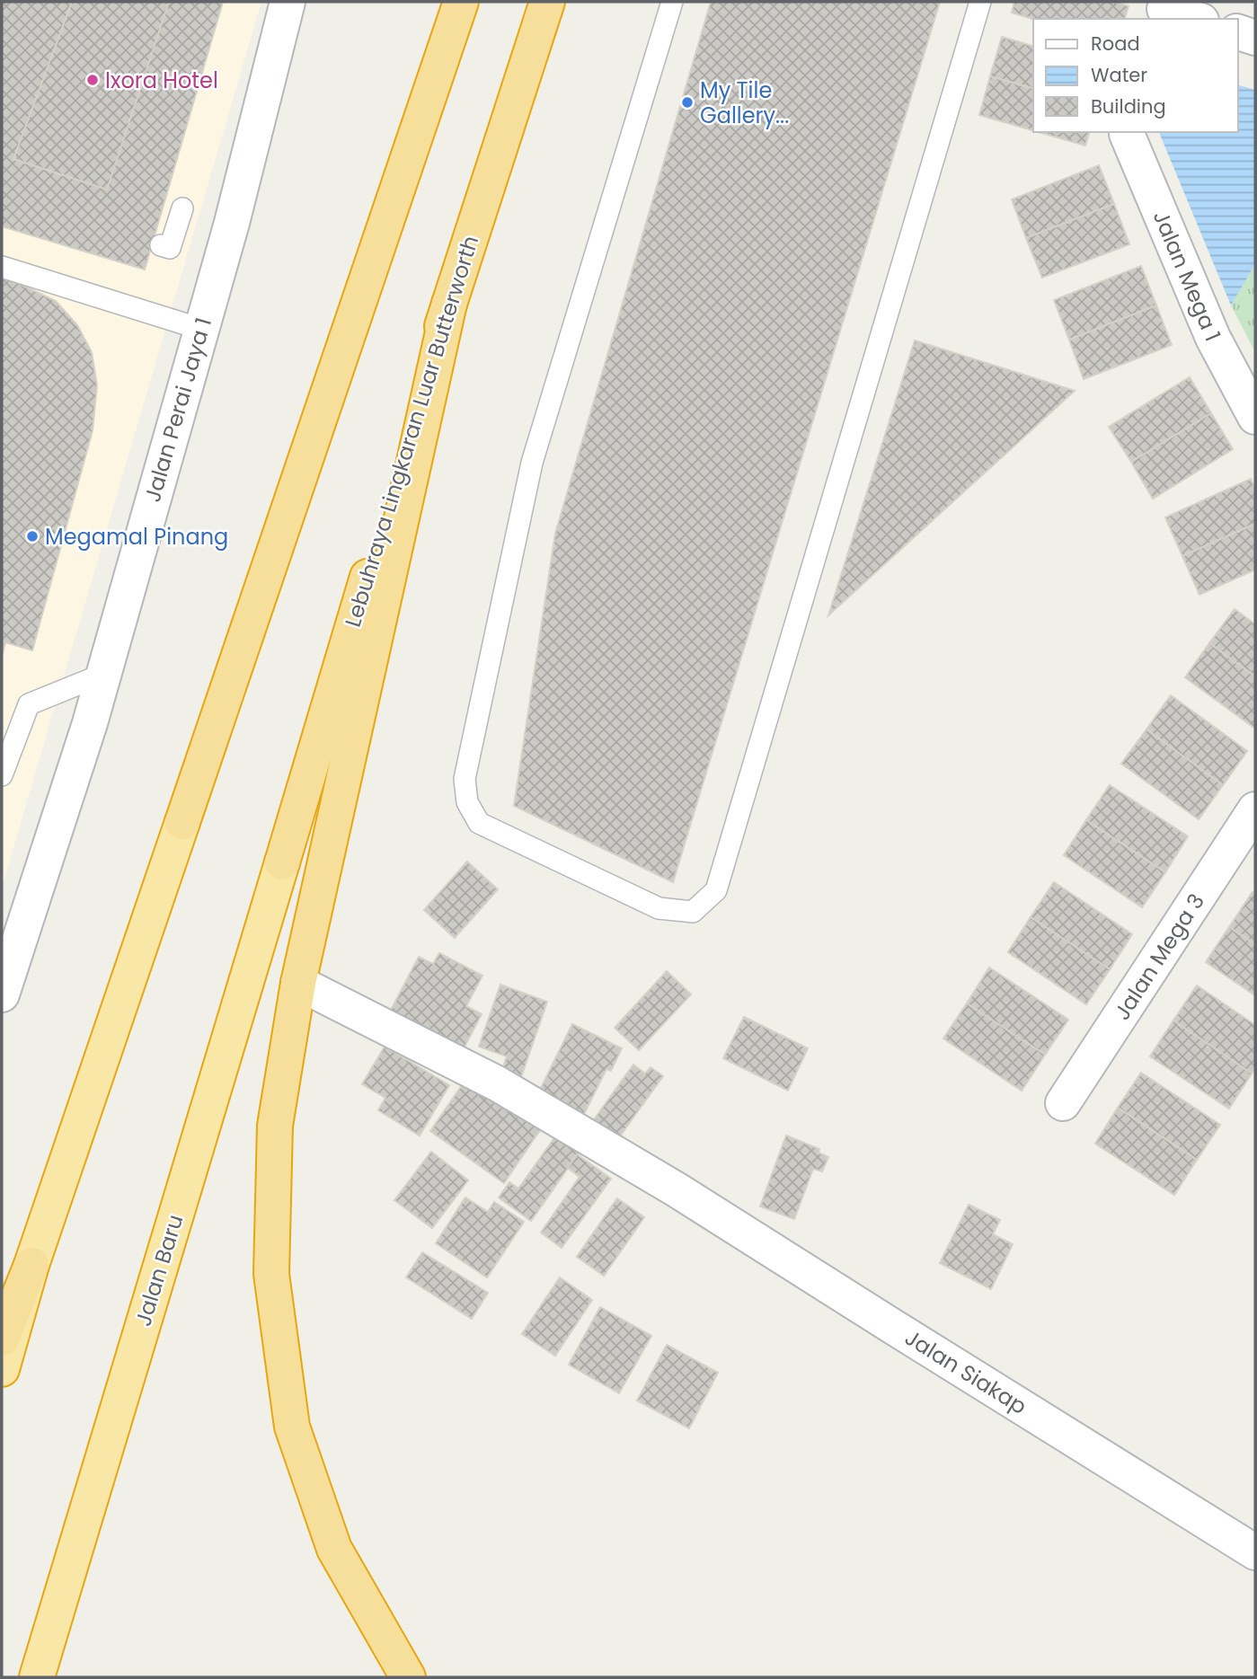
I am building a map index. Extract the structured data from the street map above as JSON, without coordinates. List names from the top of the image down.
{
  "streets": {
    "highway": ["Lebuhraya Lingkaran Luar Butterworth", "Jalan Baru"],
    "street": [
      "Jalan Mega 1",
      "Jalan Perai Jaya 1",
      "Jalan Mega 3",
      "Jalan Siakap"
    ]
  },
  "crossings": [
    ["Lebuhraya Lingkaran Luar Butterworth", "Jalan Baru"]
  ],
  "places": ["Ixora Hotel", "My Tile Gallery...", "Megamal Pinang"],
  "legend": ["Road", "Water", "Building"]
}
